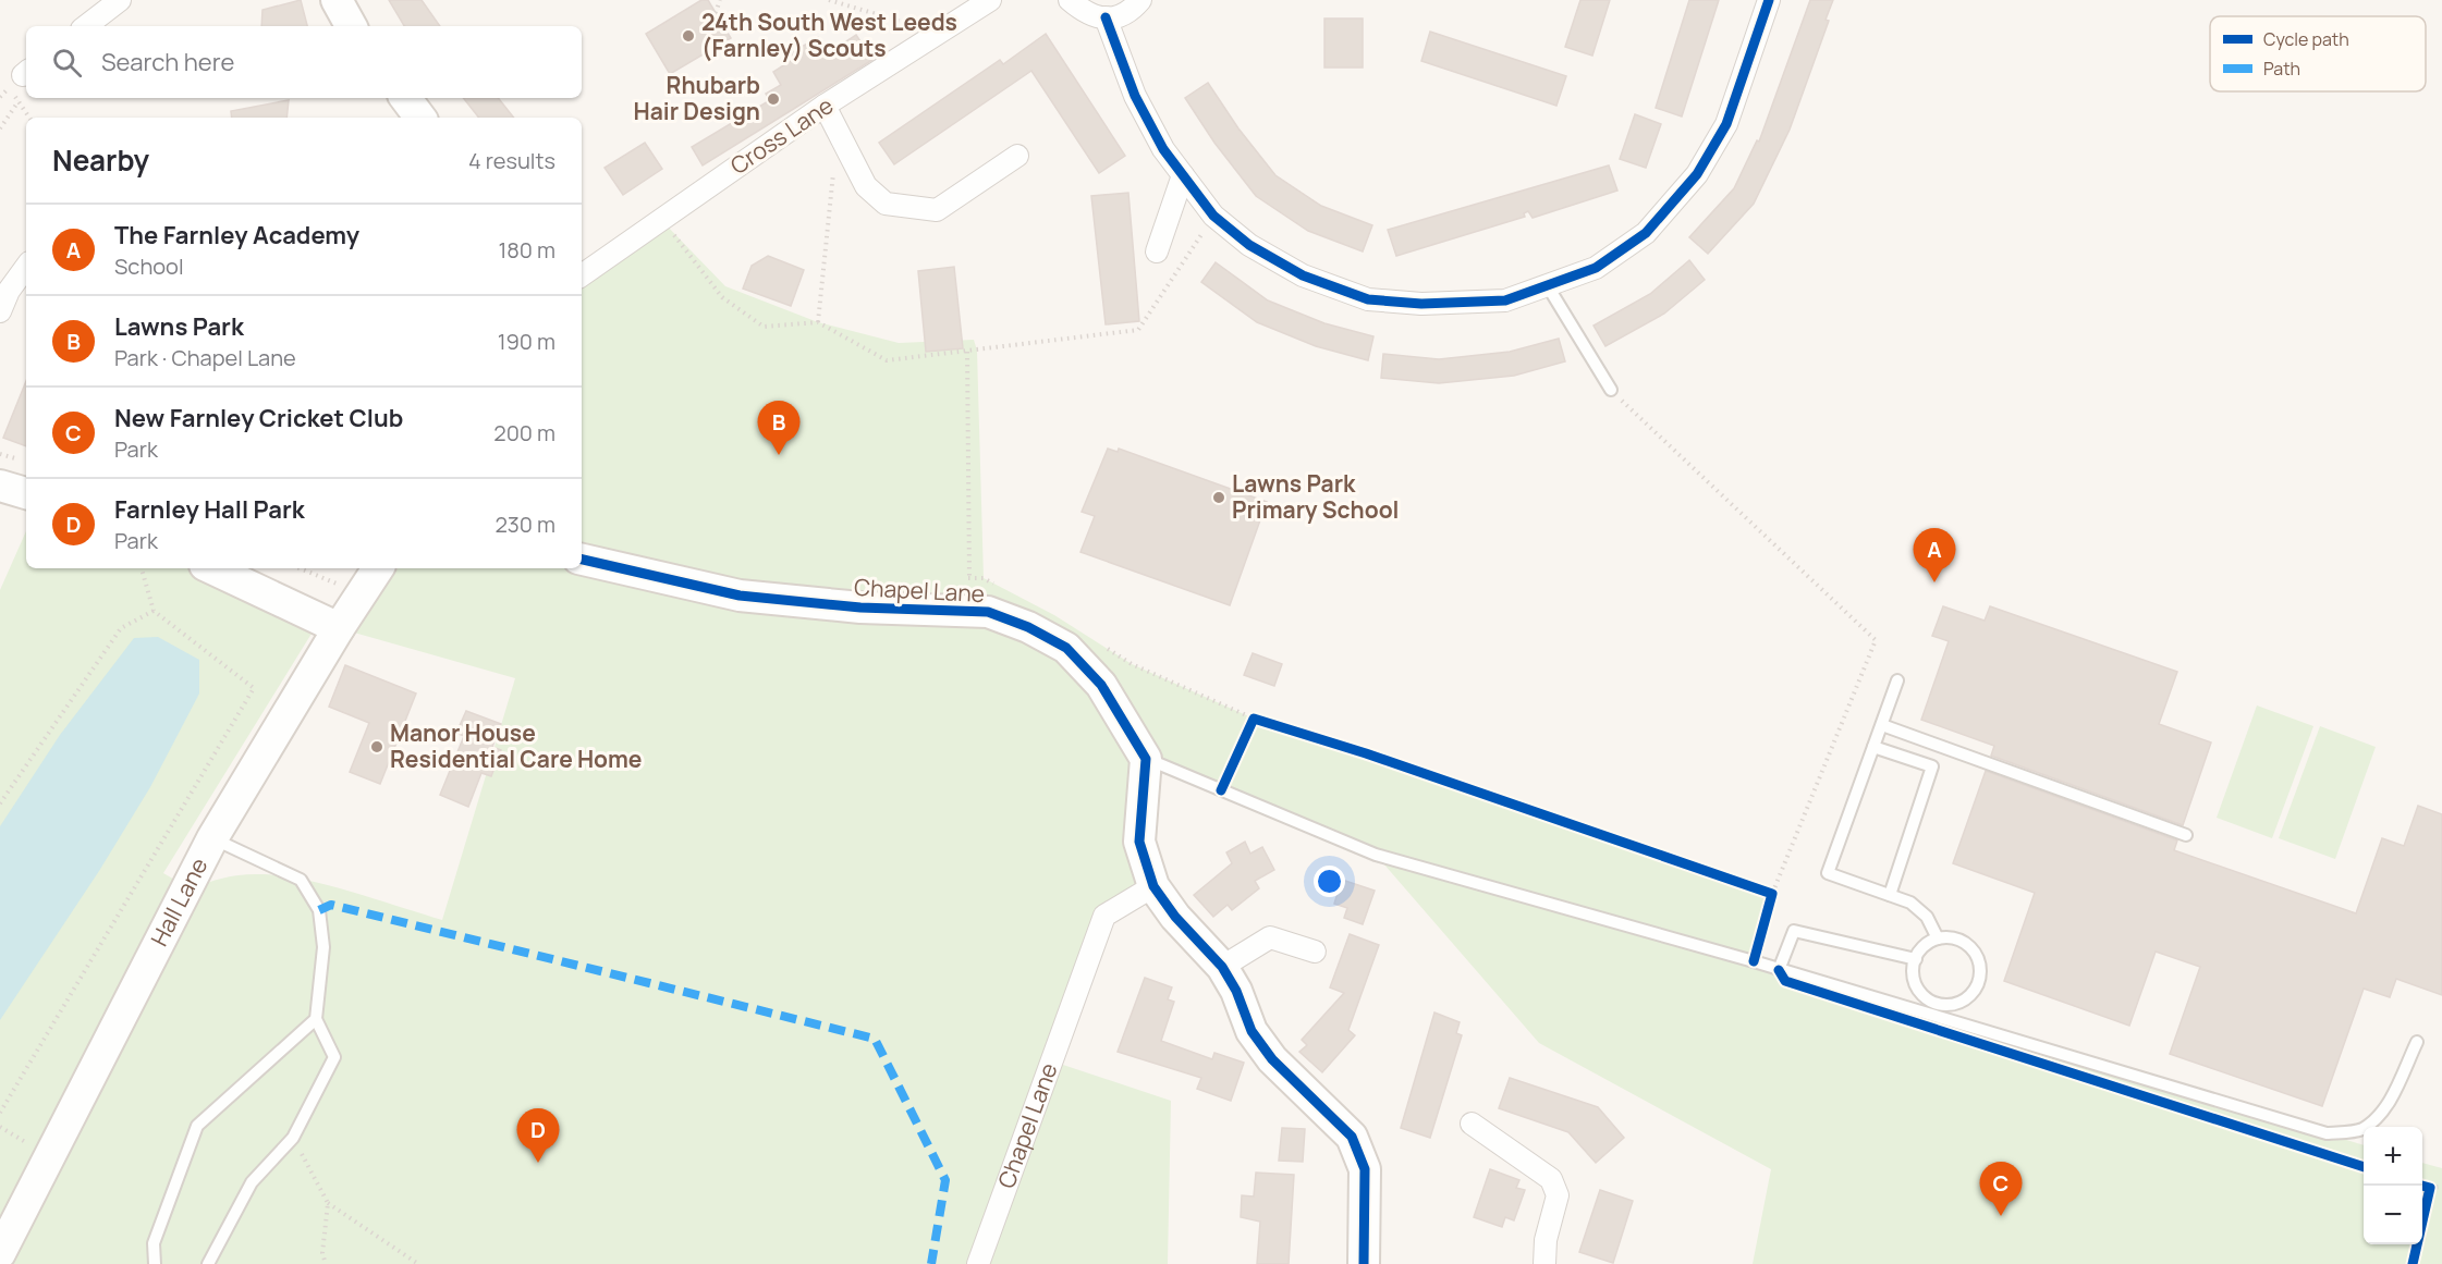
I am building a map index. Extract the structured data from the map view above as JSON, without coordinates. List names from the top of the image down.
{
  "streets": {
    "street": ["Cross Lane", "Chapel Lane", "Hall Lane"]
  },
  "places": [
    "24th South West Leeds (Farnley) Scouts",
    "Rhubarb Hair Design",
    "Lawns Park Primary School",
    "Manor House Residential Care Home"
  ],
  "legend": ["Cycle path", "Path"],
  "page": {
    "search": "Search here",
    "heading": ["Nearby", "4 results"],
    "list": [
      {
        "mark": "A",
        "name": "The Farnley Academy",
        "note": "School",
        "value": "180 m"
      },
      {
        "mark": "B",
        "name": "Lawns Park",
        "note": "Park · Chapel Lane",
        "value": "190 m"
      },
      {
        "mark": "C",
        "name": "New Farnley Cricket Club",
        "note": "Park",
        "value": "200 m"
      },
      {
        "mark": "D",
        "name": "Farnley Hall Park",
        "note": "Park",
        "value": "230 m"
      }
    ],
    "pins": [
      "B",
      "A",
      "D",
      "C"
    ],
    "map_buttons": ["+", "−"]
  }
}
